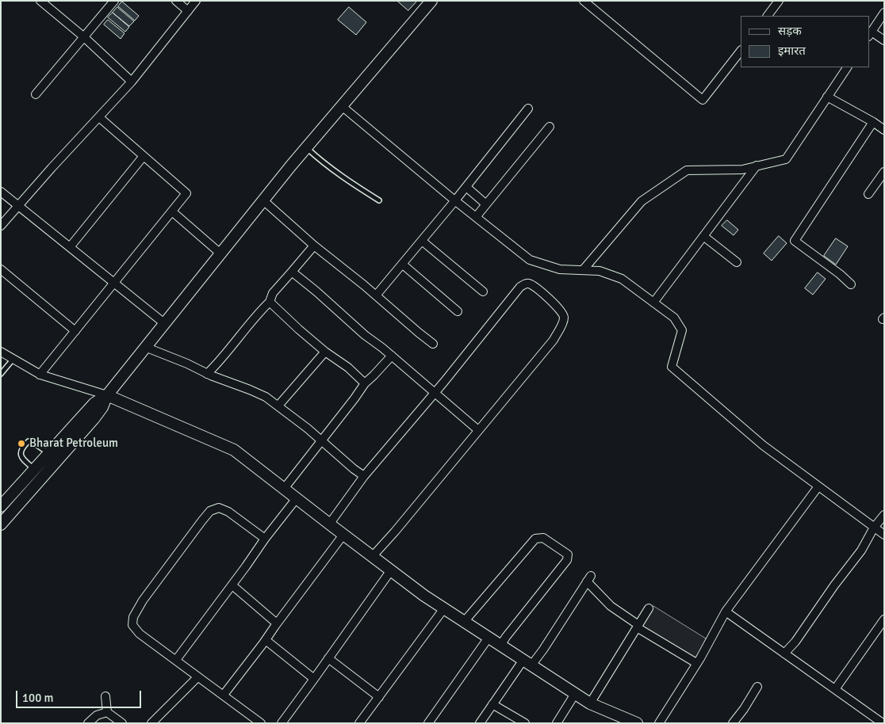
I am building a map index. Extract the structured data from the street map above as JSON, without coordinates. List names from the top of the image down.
{
  "places": ["Bharat Petroleum"],
  "legend": ["सड़क", "इमारत"],
  "scale_bar": "100 m"
}
